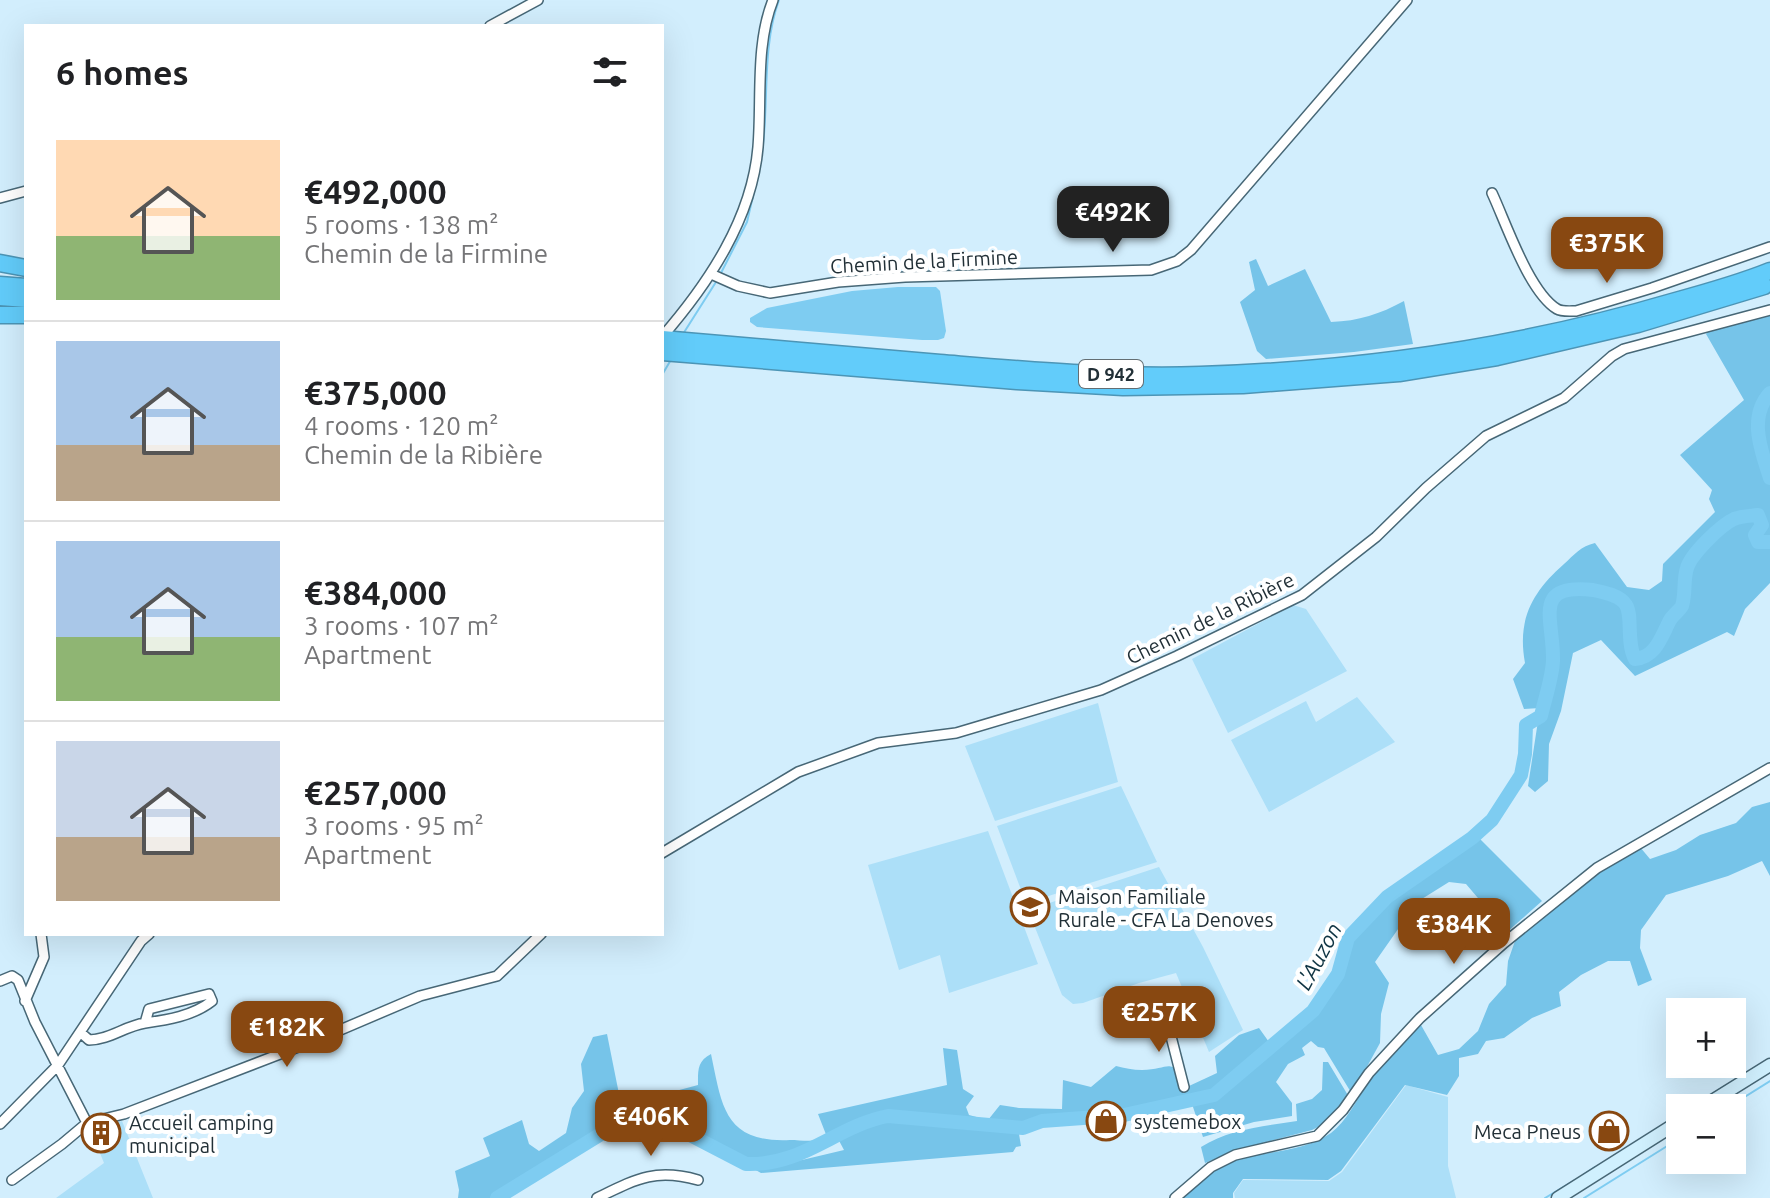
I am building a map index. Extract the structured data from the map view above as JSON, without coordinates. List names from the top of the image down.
{
  "streets": {
    "highway": ["D 942"],
    "street": ["Chemin de la Firmine", "Chemin de la Ribière"]
  },
  "water": ["L'Auzon"],
  "places": {
    "school or university": ["Maison Familiale Rurale - CFA La Denoves"],
    "shop": ["systemebox", "Meca Pneus"],
    "building": ["Accueil camping municipal"]
  },
  "page": {
    "heading": "6 homes",
    "list": [
      {
        "name": "€492,000",
        "note": "5 rooms · 138 m² · Chemin de la Firmine"
      },
      {
        "name": "€375,000",
        "note": "4 rooms · 120 m² · Chemin de la Ribière"
      },
      {
        "name": "€384,000",
        "note": "3 rooms · 107 m² · Apartment"
      },
      {
        "name": "€257,000",
        "note": "3 rooms · 95 m² · Apartment"
      }
    ],
    "price": [
      "€492K",
      "€375K",
      "€384K",
      "€257K",
      "€182K",
      "€406K"
    ],
    "map_buttons": ["+", "−"]
  }
}
